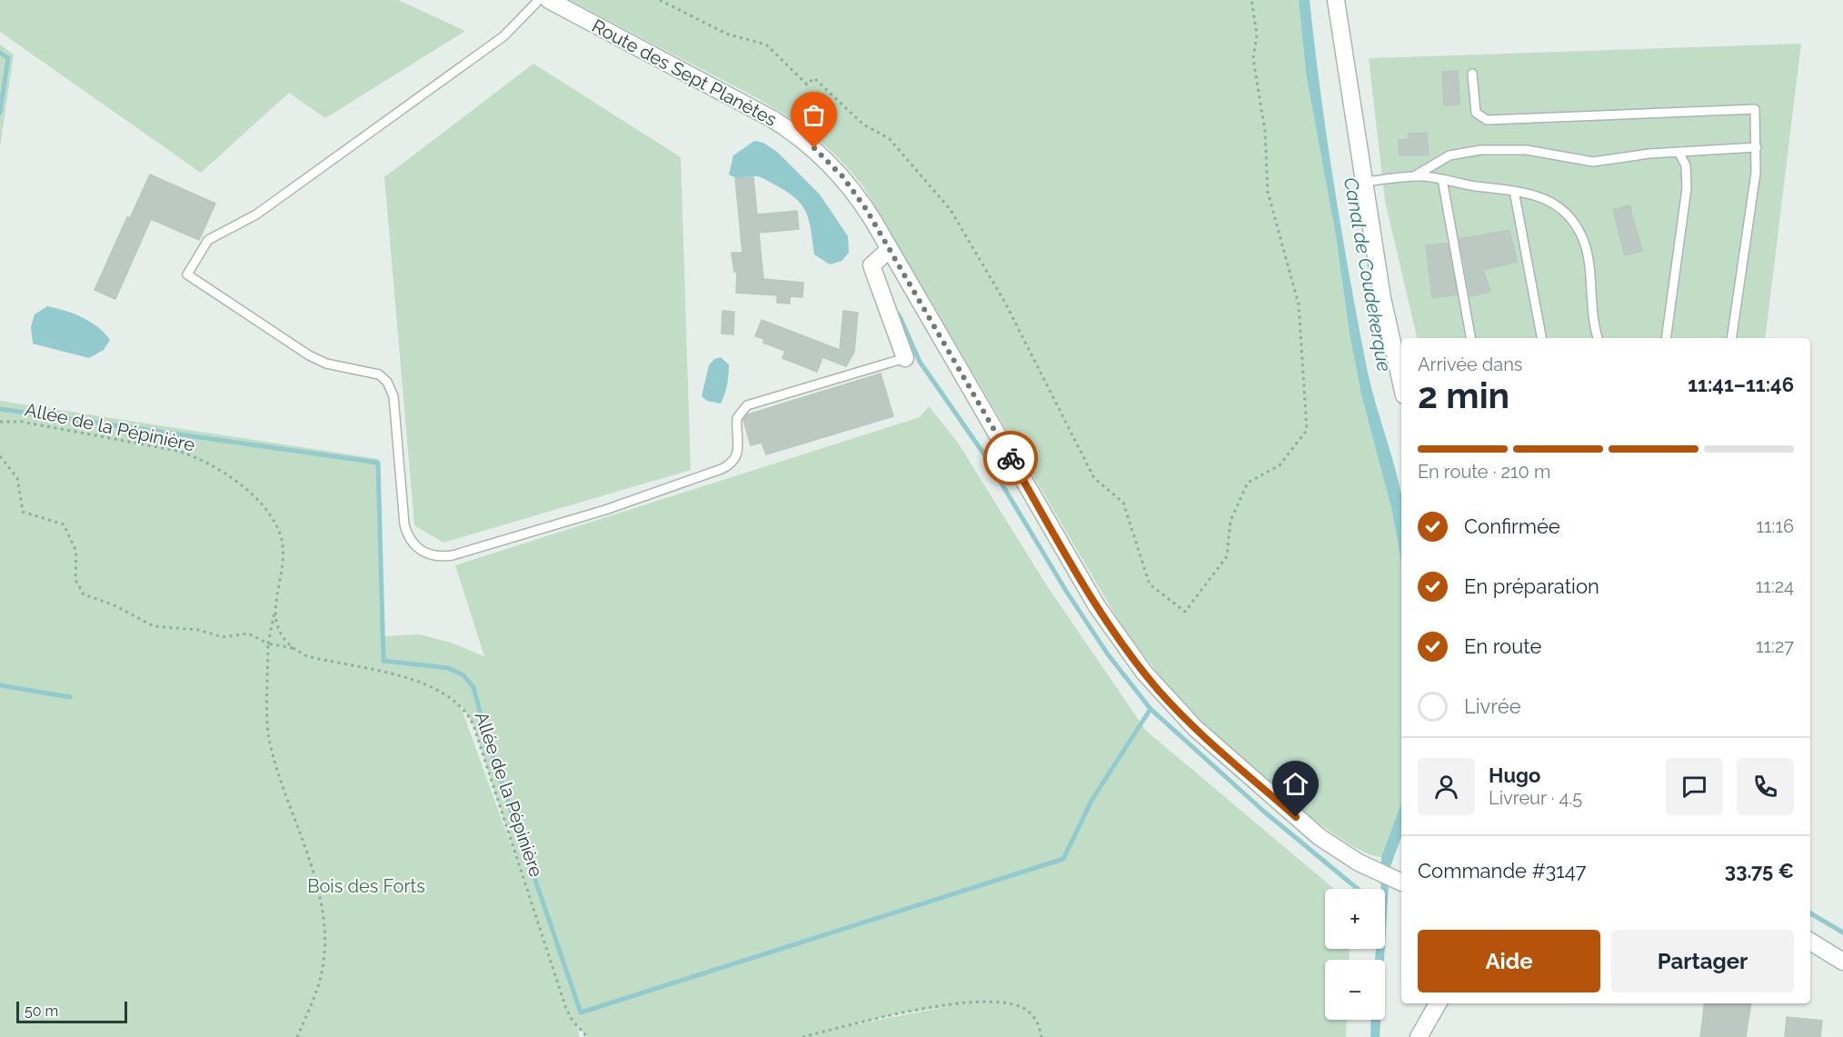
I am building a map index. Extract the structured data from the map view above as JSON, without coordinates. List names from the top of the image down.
{
  "streets": {
    "main road": ["Route des Sept Planètes"],
    "path": ["Allée de la Pépinière"]
  },
  "water": ["Canal de Coudekerque"],
  "parks": ["Bois des Forts"],
  "scale_bar": "50 m",
  "page": {
    "heading": ["2 min", "Arrivée dans", "11:41–11:46"],
    "panel": [
      "Hugo",
      "Livreur · 4.5",
      "Commande #3147",
      "33.75 €"
    ],
    "bar": "En route · 210 m",
    "list": [
      ["Confirmée", "11:16"],
      ["En préparation", "11:24"],
      ["En route", "11:27"],
      "Livrée"
    ],
    "map_buttons": ["+", "−"],
    "buttons": ["Aide", "Partager"],
    "scale": "50 m"
  }
}
